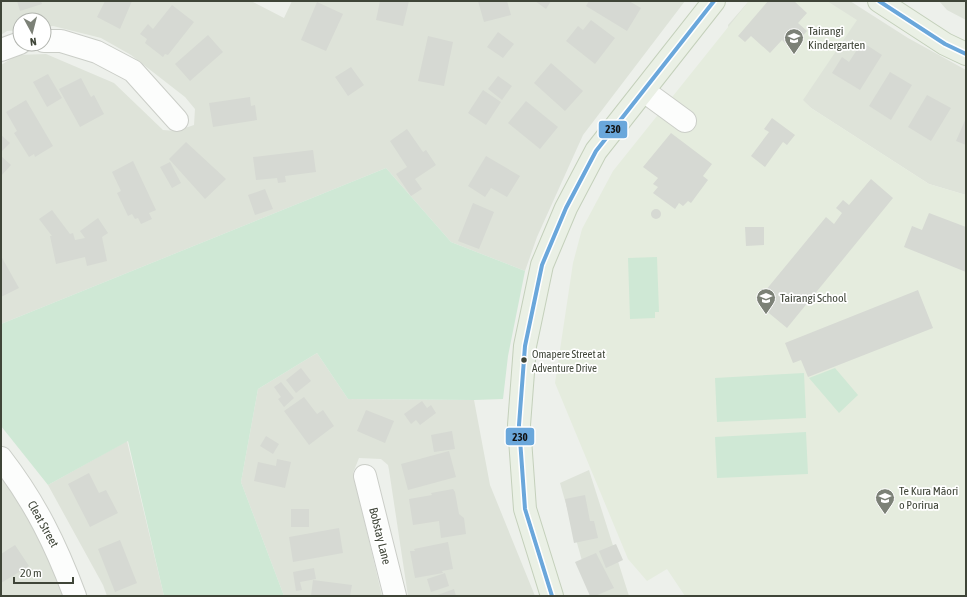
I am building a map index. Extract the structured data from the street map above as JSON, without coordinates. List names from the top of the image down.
{
  "streets": {
    "street": ["Cleat Street", "Bobstay Lane"]
  },
  "places": {
    "school or university": ["Tairangi Kindergarten", "Tairangi School", "Te Kura Māori o Porirua"],
    "other": ["Omapere Street at Adventure Drive"]
  },
  "lines": ["transit line 230"],
  "scale_bar": "20 m",
  "north": "bottom"
}
